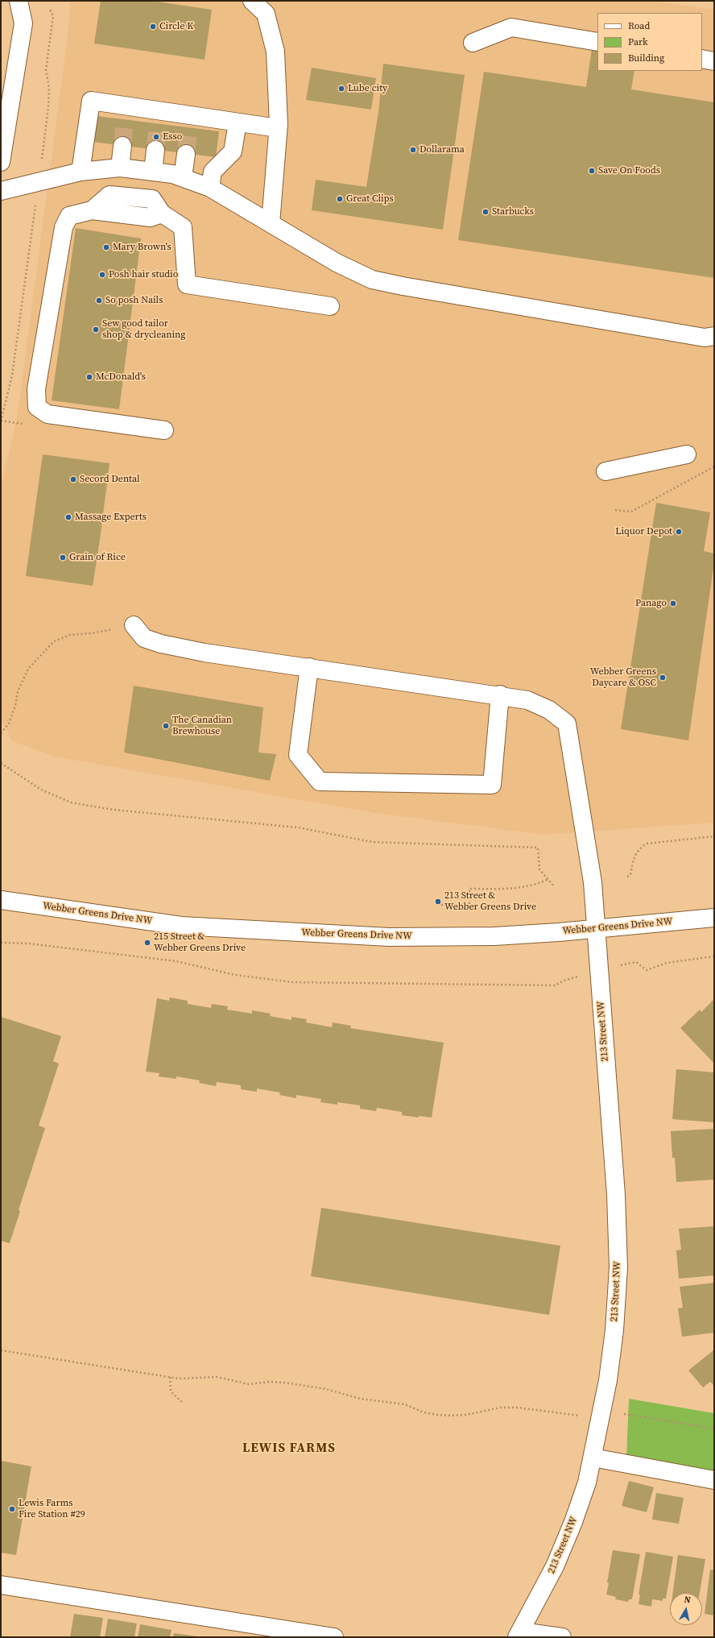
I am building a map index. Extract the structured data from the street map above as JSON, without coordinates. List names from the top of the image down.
{
  "streets": {
    "main road": ["Webber Greens Drive NW", "213 Street NW"]
  },
  "crossings": [
    ["Webber Greens Drive NW", "213 Street NW"]
  ],
  "districts": ["LEWIS FARMS"],
  "places": [
    "Circle K",
    "Lube city",
    "Esso",
    "Dollarama",
    "Save On Foods",
    "Great Clips",
    "Starbucks",
    "Mary Brown's",
    "Posh hair studio",
    "So posh Nails",
    "Sew good tailor shop & drycleaning",
    "McDonald's",
    "Secord Dental",
    "Massage Experts",
    "Liquor Depot",
    "Grain of Rice",
    "Panago",
    "Webber Greens Daycare & OSC",
    "The Canadian Brewhouse",
    "213 Street & Webber Greens Drive",
    "215 Street & Webber Greens Drive",
    "Lewis Farms Fire Station #29"
  ],
  "legend": ["Road", "Park", "Building"],
  "north": "top"
}
